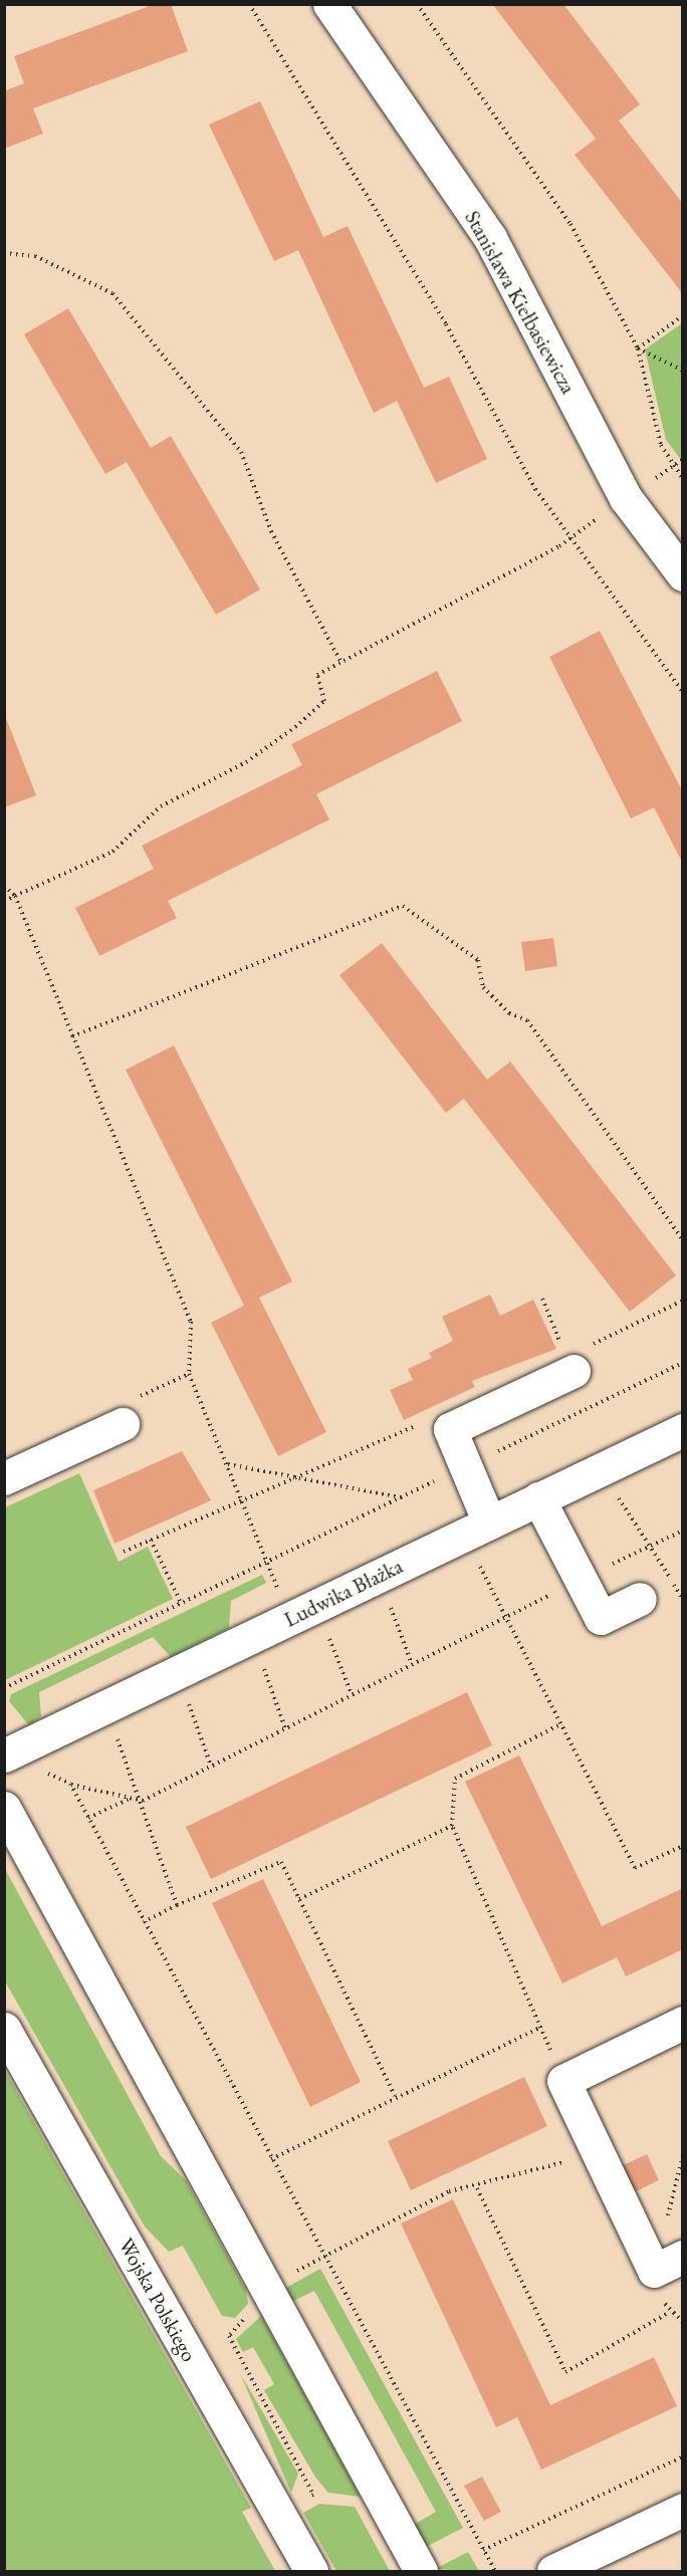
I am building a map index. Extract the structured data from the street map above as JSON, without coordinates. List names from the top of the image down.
{
  "streets": {
    "street": ["Stanisława Kiełbasiewicza", "Ludwika Błażka", "Wojska Polskiego"]
  }
}
